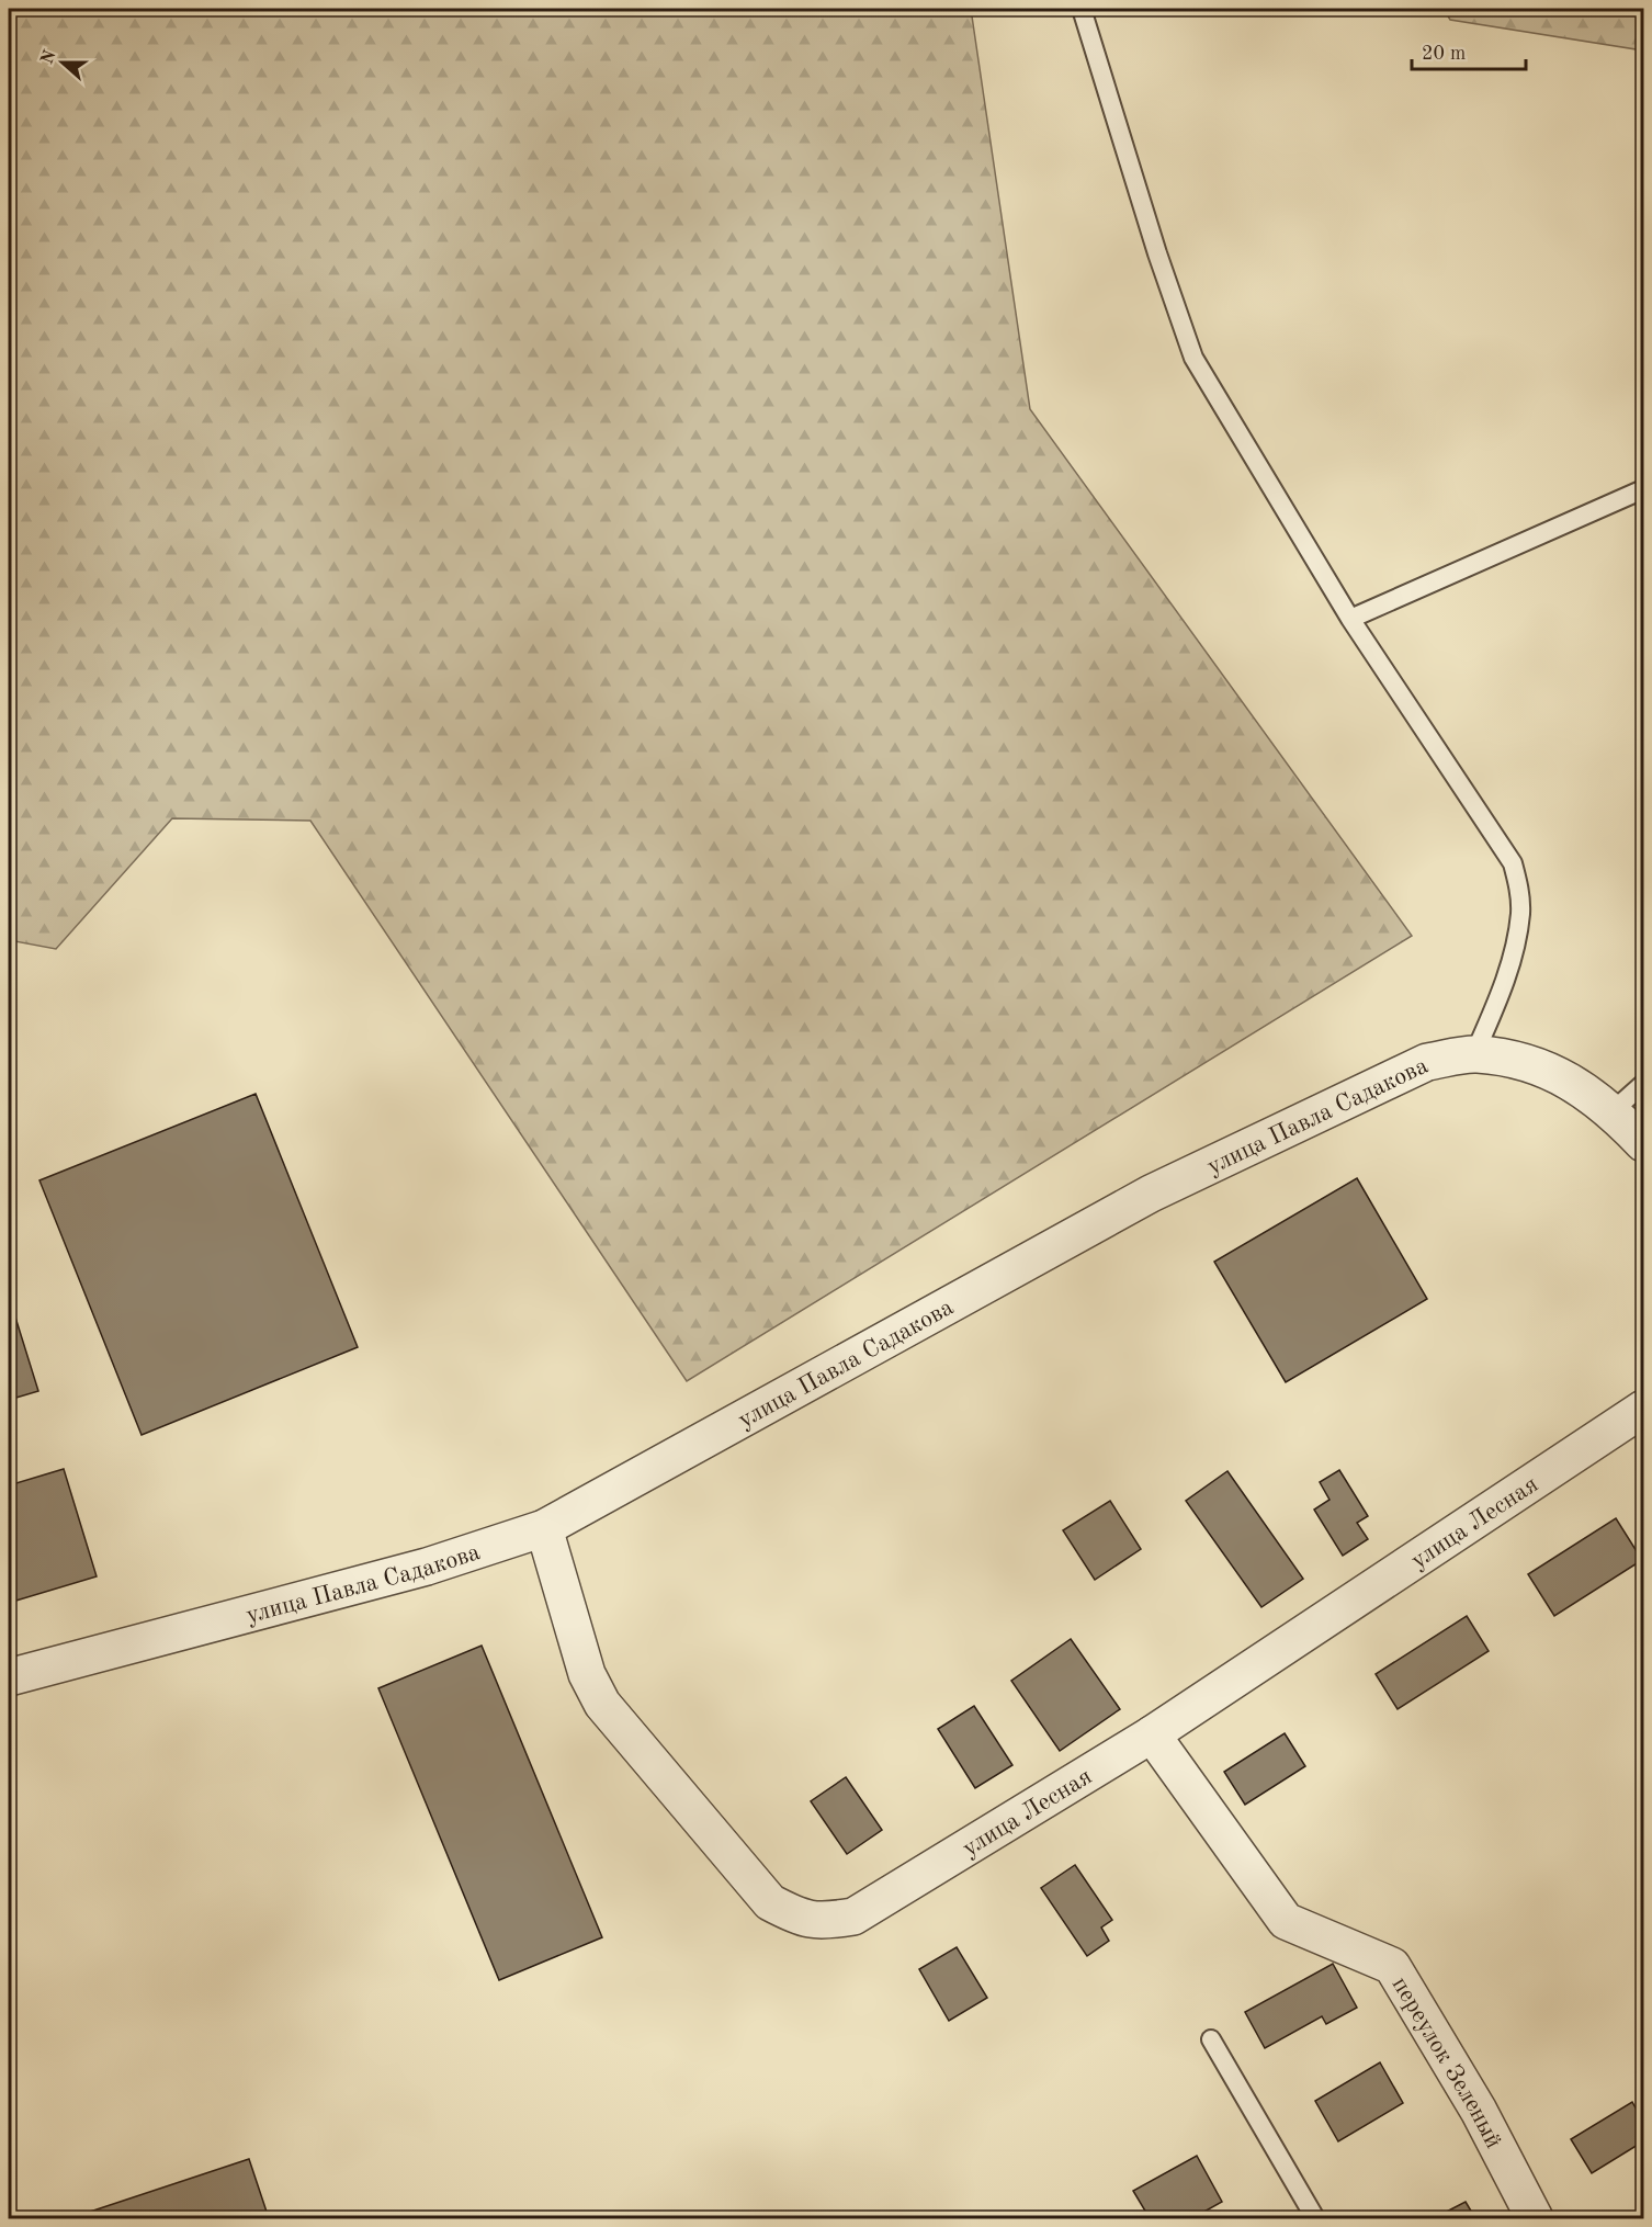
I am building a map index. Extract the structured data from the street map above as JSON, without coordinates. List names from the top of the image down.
{
  "streets": {
    "street": ["улица Павла Садакова", "улица Лесная", "переулок Зеленый"]
  },
  "crossings": [
    ["улица Павла Садакова", "улица Лесная"],
    ["улица Лесная", "переулок Зеленый"]
  ],
  "scale_bar": "20 m",
  "north": "left"
}
